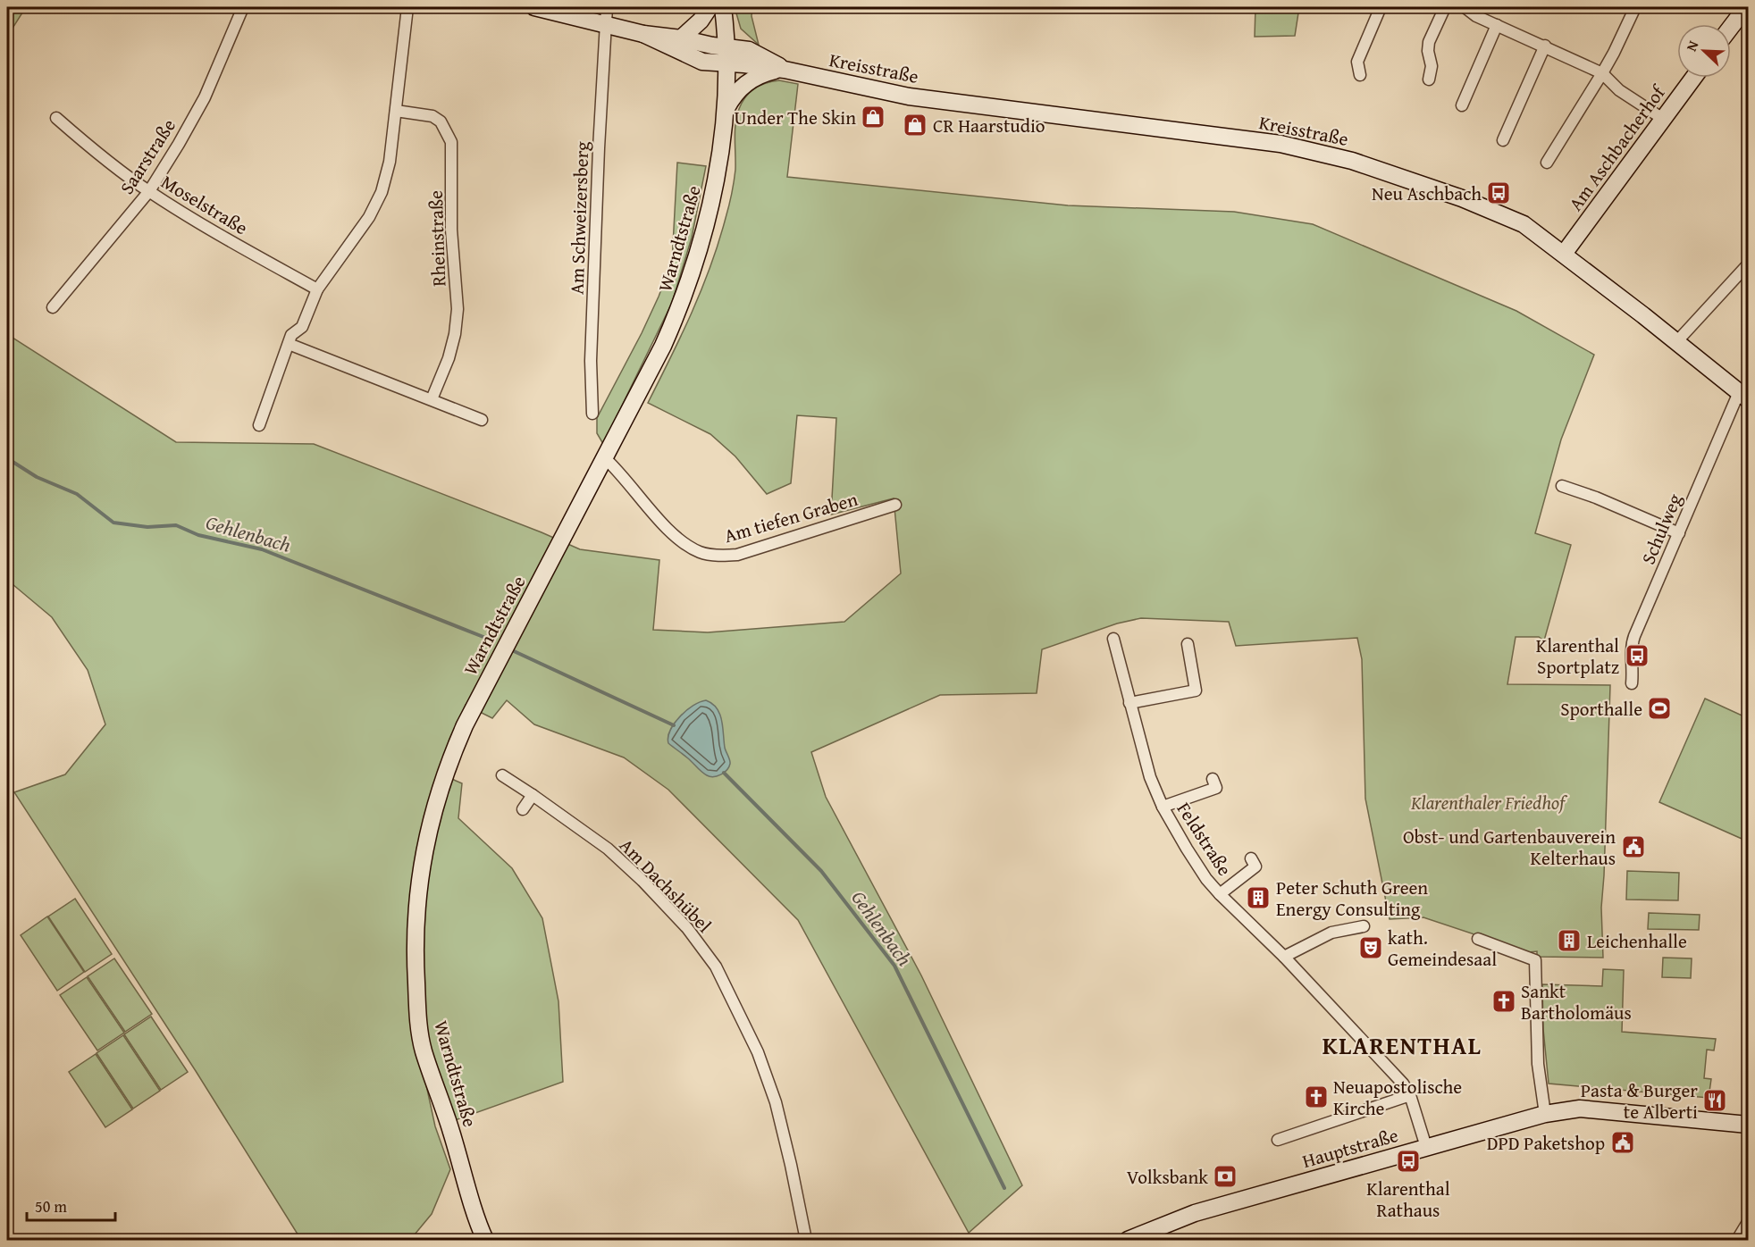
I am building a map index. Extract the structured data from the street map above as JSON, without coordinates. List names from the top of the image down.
{
  "streets": {
    "street": [
      "Kreisstraße",
      "Am Aschbacherhof",
      "Saarstraße",
      "Moselstraße",
      "Am Schweizersberg",
      "Rheinstraße",
      "Warndtstraße",
      "Am tiefen Graben",
      "Schulweg",
      "Feldstraße",
      "Am Dachshübel",
      "Hauptstraße"
    ]
  },
  "crossings": [
    ["Kreisstraße", "Am Aschbacherhof"],
    ["Kreisstraße", "Am Schweizersberg"],
    ["Kreisstraße", "Warndtstraße"],
    ["Kreisstraße", "Schulweg"],
    ["Saarstraße", "Moselstraße"],
    ["Warndtstraße", "Am tiefen Graben"],
    ["Feldstraße", "Hauptstraße"]
  ],
  "districts": ["KLARENTHAL"],
  "water": ["Gehlenbach"],
  "parks": ["Klarenthaler Friedhof"],
  "places": {
    "shop": ["Under The Skin", "CR Haarstudio"],
    "bus stop": ["Neu Aschbach", "Klarenthal Sportplatz", "Klarenthal Rathaus"],
    "sports": ["Sporthalle"],
    "public building": ["Obst- und Gartenbauverein Kelterhaus", "DPD Paketshop"],
    "building": ["Peter Schuth Green Energy Consulting", "Leichenhalle"],
    "theatre": ["kath. Gemeindesaal"],
    "church": ["Sankt Bartholomäus", "Neuapostolische Kirche"],
    "restaurant": ["Pasta & Burger te Alberti"],
    "bank": ["Volksbank"]
  },
  "scale_bar": "50 m",
  "north": "top left"
}
